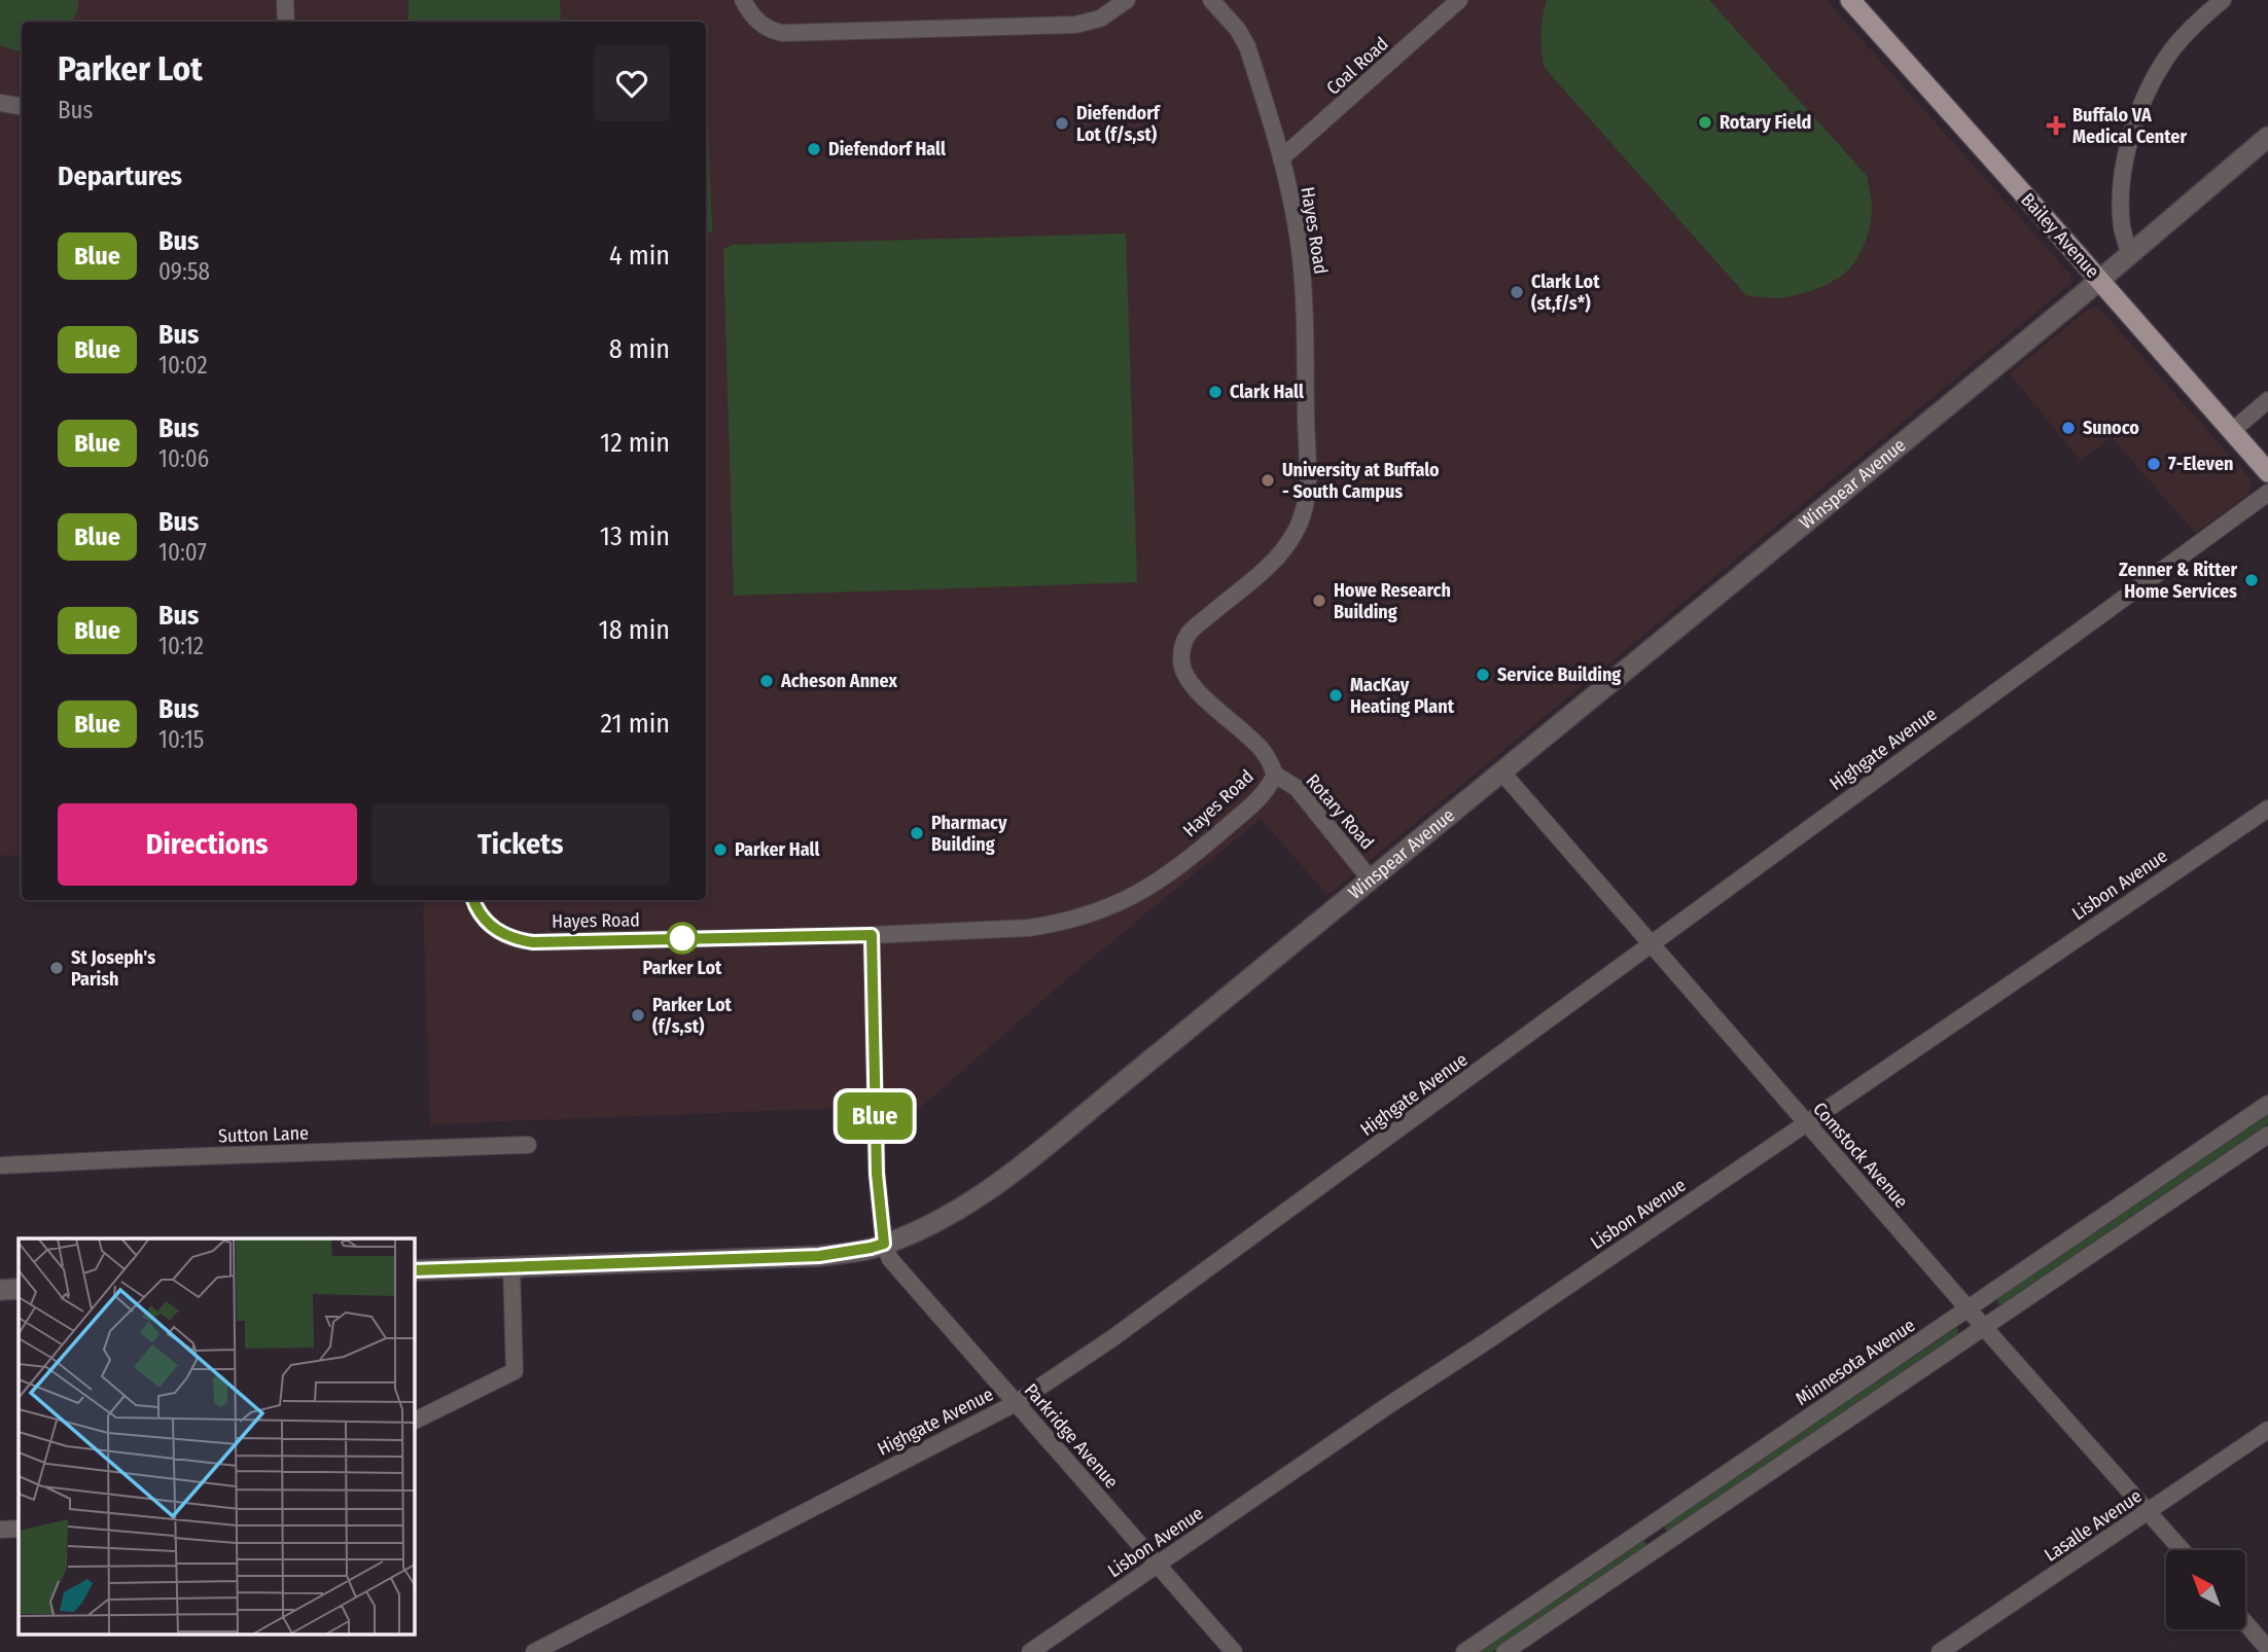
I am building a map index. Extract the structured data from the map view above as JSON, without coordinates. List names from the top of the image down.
{
  "streets": {
    "main road": ["Bailey Avenue"],
    "street": [
      "Coal Road",
      "Hayes Road",
      "Winspear Avenue",
      "Highgate Avenue",
      "Rotary Road",
      "Lisbon Avenue",
      "Sutton Lane",
      "Comstock Avenue",
      "Minnesota Avenue",
      "Parkridge Avenue",
      "Lasalle Avenue"
    ]
  },
  "crossings": [
    ["Coal Road", "Hayes Road"],
    ["Hayes Road", "Rotary Road"],
    ["Bailey Avenue", "Winspear Avenue"],
    ["Winspear Avenue", "Rotary Road"],
    ["Winspear Avenue", "Comstock Avenue"],
    ["Winspear Avenue", "Parkridge Avenue"],
    ["Highgate Avenue", "Comstock Avenue"],
    ["Highgate Avenue", "Parkridge Avenue"],
    ["Lisbon Avenue", "Comstock Avenue"],
    ["Lisbon Avenue", "Parkridge Avenue"],
    ["Comstock Avenue", "Minnesota Avenue"],
    ["Comstock Avenue", "Lasalle Avenue"]
  ],
  "places": {
    "other": [
      "Rotary Field",
      "Diefendorf Lot (f/s,st)",
      "Diefendorf Hall",
      "Clark Lot (st,f/s*)",
      "Clark Hall",
      "Sunoco",
      "7-Eleven",
      "University at Buffalo - South Campus",
      "Zenner & Ritter Home Services",
      "Howe Research Building",
      "Service Building",
      "Acheson Annex",
      "MacKay Heating Plant",
      "Pharmacy Building",
      "Parker Hall",
      "Parker Lot",
      "St Joseph's Parish",
      "Parker Lot (f/s,st)"
    ],
    "health": ["Buffalo VA Medical Center"]
  },
  "lines": ["bus line Blue"],
  "north": "top left",
  "page": {
    "on_map": "Blue",
    "heading": [
      ["Parker Lot", "Bus"],
      "Departures"
    ],
    "list": [
      {
        "mark": "Blue",
        "name": "Bus",
        "note": "09:58",
        "value": "4 min"
      },
      {
        "mark": "Blue",
        "name": "Bus",
        "note": "10:02",
        "value": "8 min"
      },
      {
        "mark": "Blue",
        "name": "Bus",
        "note": "10:06",
        "value": "12 min"
      },
      {
        "mark": "Blue",
        "name": "Bus",
        "note": "10:07",
        "value": "13 min"
      },
      {
        "mark": "Blue",
        "name": "Bus",
        "note": "10:12",
        "value": "18 min"
      },
      {
        "mark": "Blue",
        "name": "Bus",
        "note": "10:15",
        "value": "21 min"
      }
    ],
    "buttons": ["Directions", "Tickets"]
  }
}
